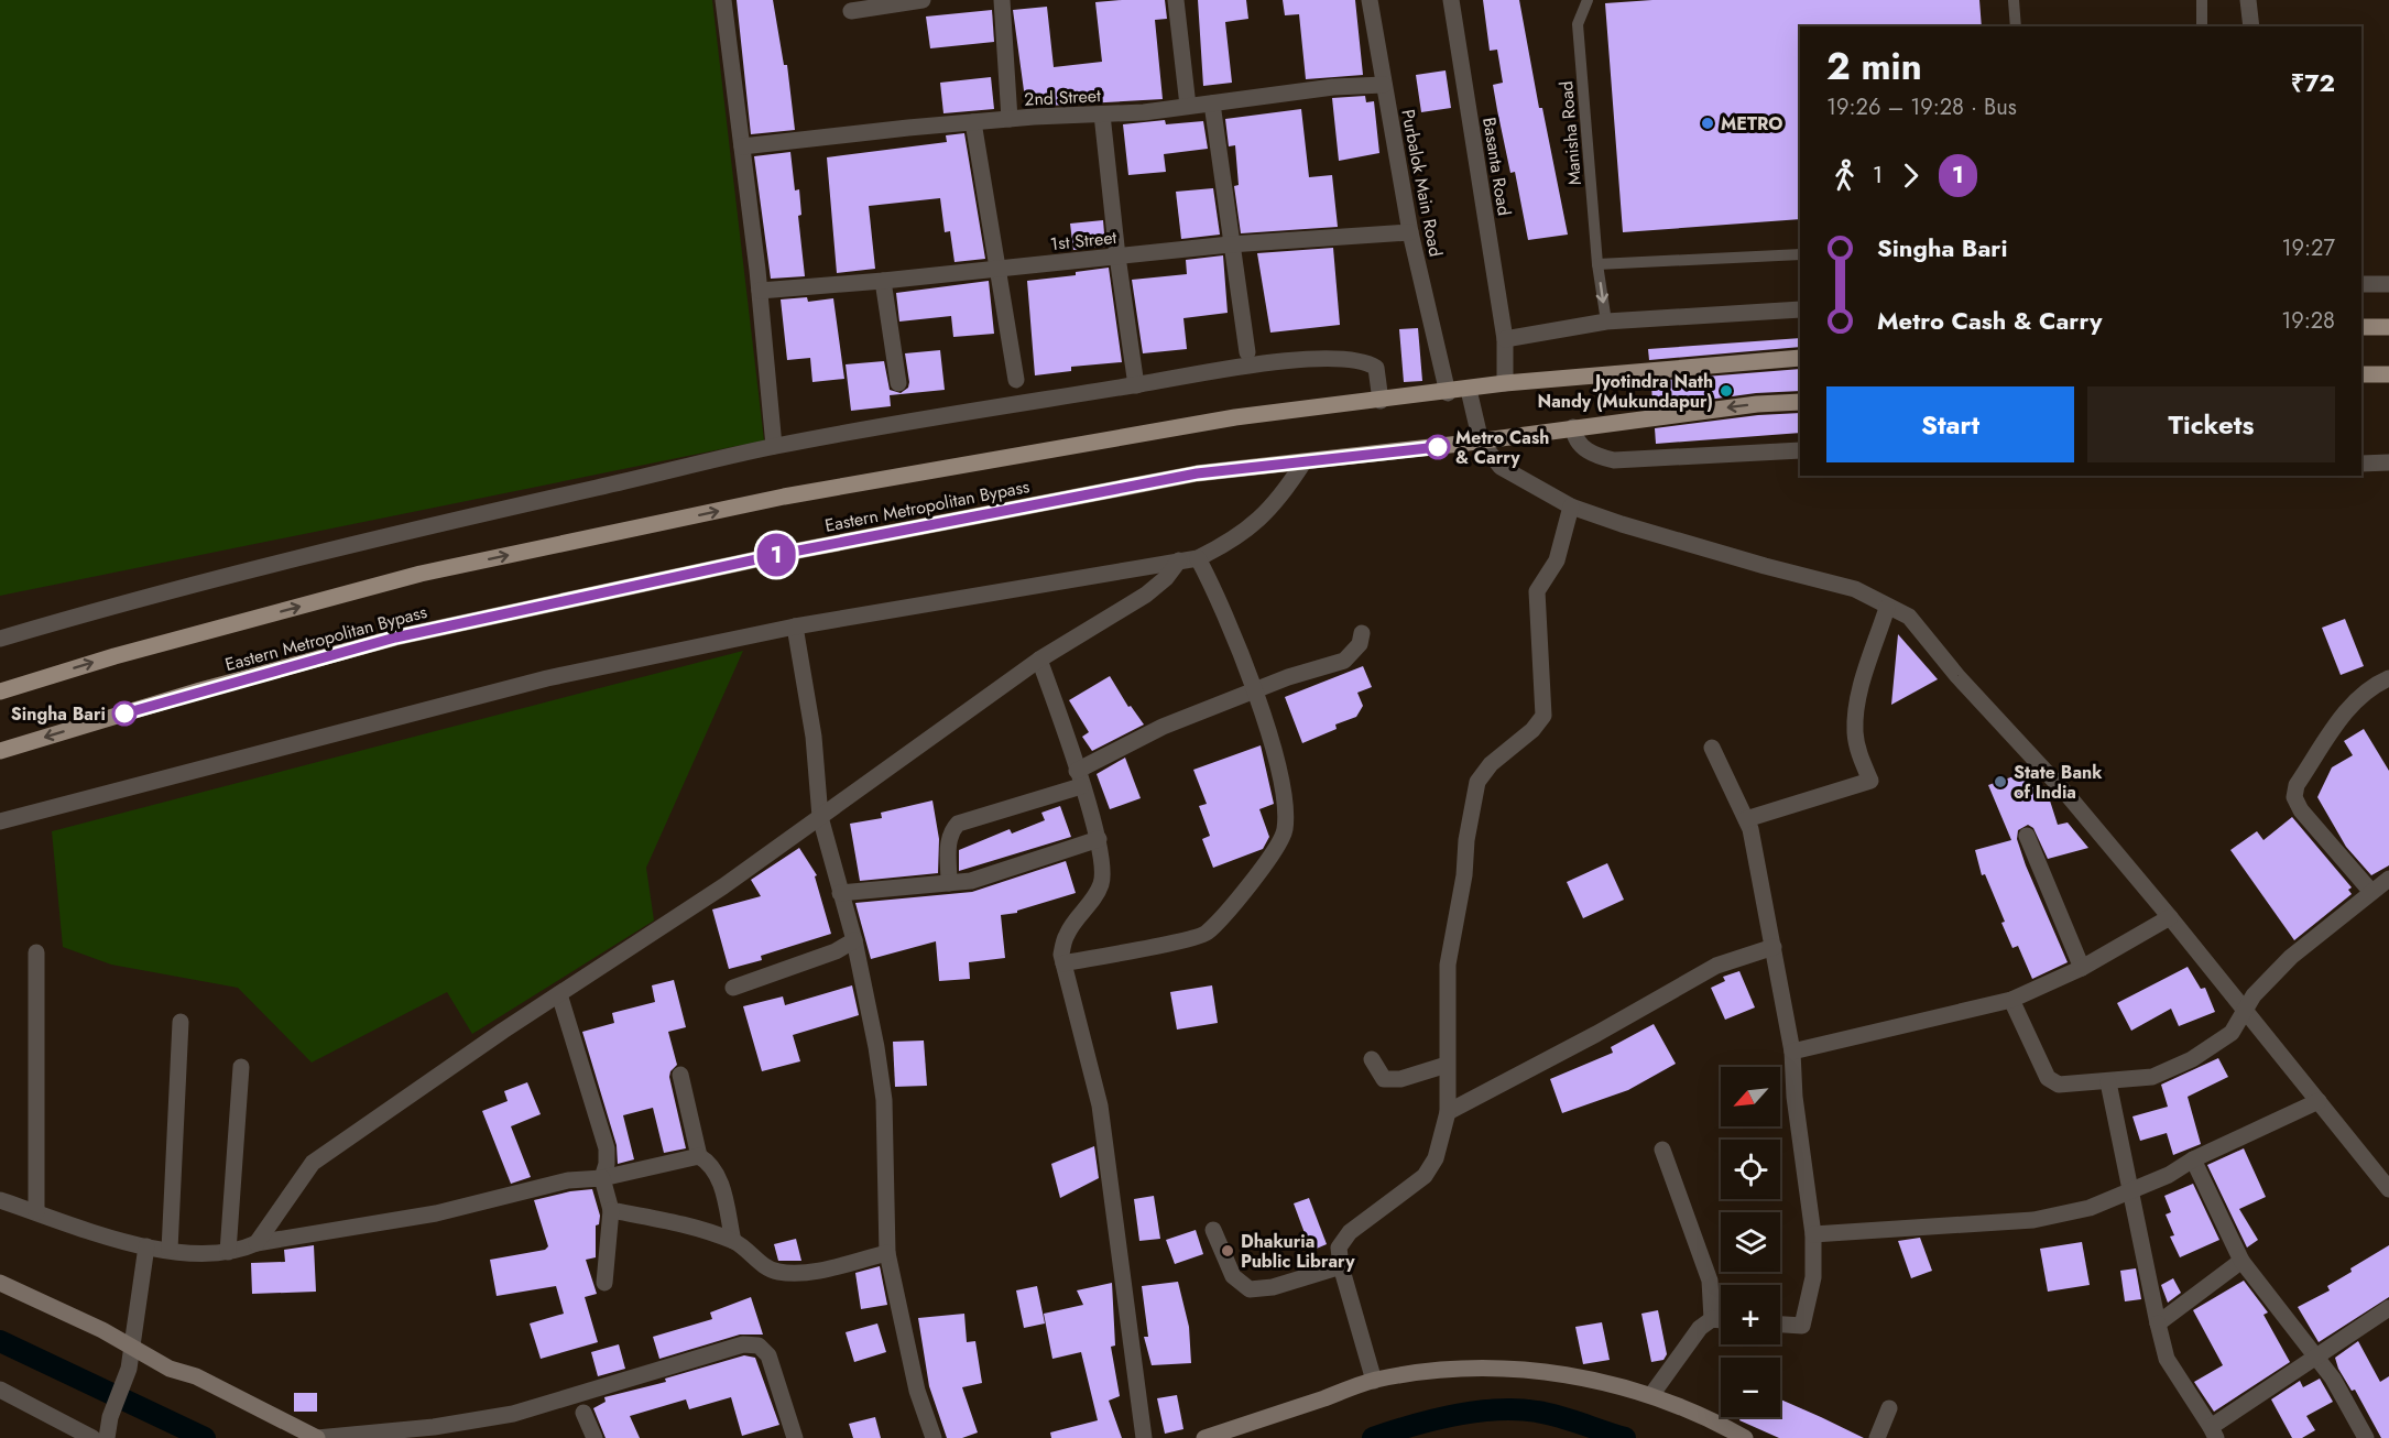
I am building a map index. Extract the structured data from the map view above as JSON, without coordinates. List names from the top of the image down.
{
  "streets": {
    "main road": ["Eastern Metropolitan Bypass"],
    "street": [
      "2nd Street",
      "Basanta Road",
      "Purbalok Main Road",
      "1st Street"
    ],
    "lane": ["Manisha Road"]
  },
  "crossings": [
    ["2nd Street", "Purbalok Main Road"],
    ["Basanta Road", "Eastern Metropolitan Bypass"],
    ["Purbalok Main Road", "1st Street"],
    ["Purbalok Main Road", "Eastern Metropolitan Bypass"]
  ],
  "places": [
    "METRO",
    "Jyotindra Nath Nandy (Mukundapur)",
    "Metro Cash & Carry",
    "Singha Bari",
    "State Bank of India",
    "Dhakuria Public Library"
  ],
  "lines": ["bus line 1"],
  "north": "bottom left",
  "page": {
    "on_map": "1",
    "heading": ["2 min", "19:26 – 19:28 · Bus", "₹72"],
    "legs": ["1", "1"],
    "list": [
      {
        "name": "Singha Bari",
        "value": "19:27"
      },
      {
        "name": "Metro Cash & Carry",
        "value": "19:28"
      }
    ],
    "buttons": ["Start", "Tickets"],
    "map_buttons": ["+", "−"]
  }
}
